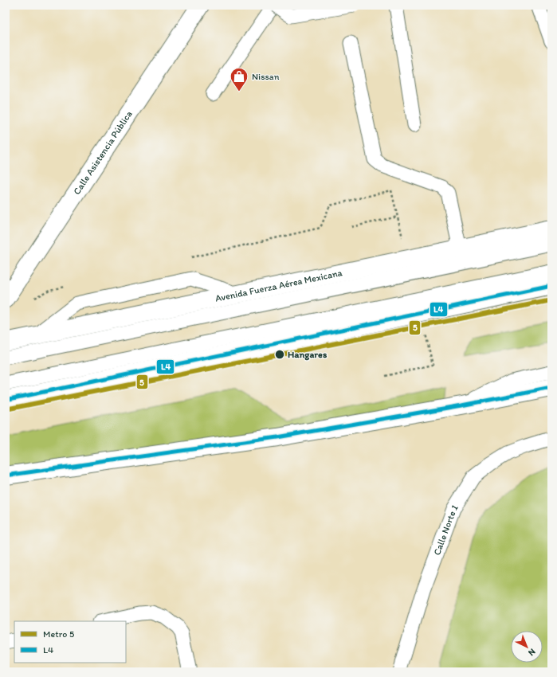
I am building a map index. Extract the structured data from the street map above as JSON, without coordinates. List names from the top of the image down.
{
  "streets": {
    "main road": ["Calle Asistencia Pública", "Avenida Fuerza Aérea Mexicana"],
    "lane": ["Calle Norte 1"]
  },
  "places": {
    "shop": ["Nissan"],
    "other": ["Hangares"]
  },
  "lines": ["transit line L4", "metro line 5"],
  "legend": ["Metro 5", "L4"],
  "north": "bottom right"
}
